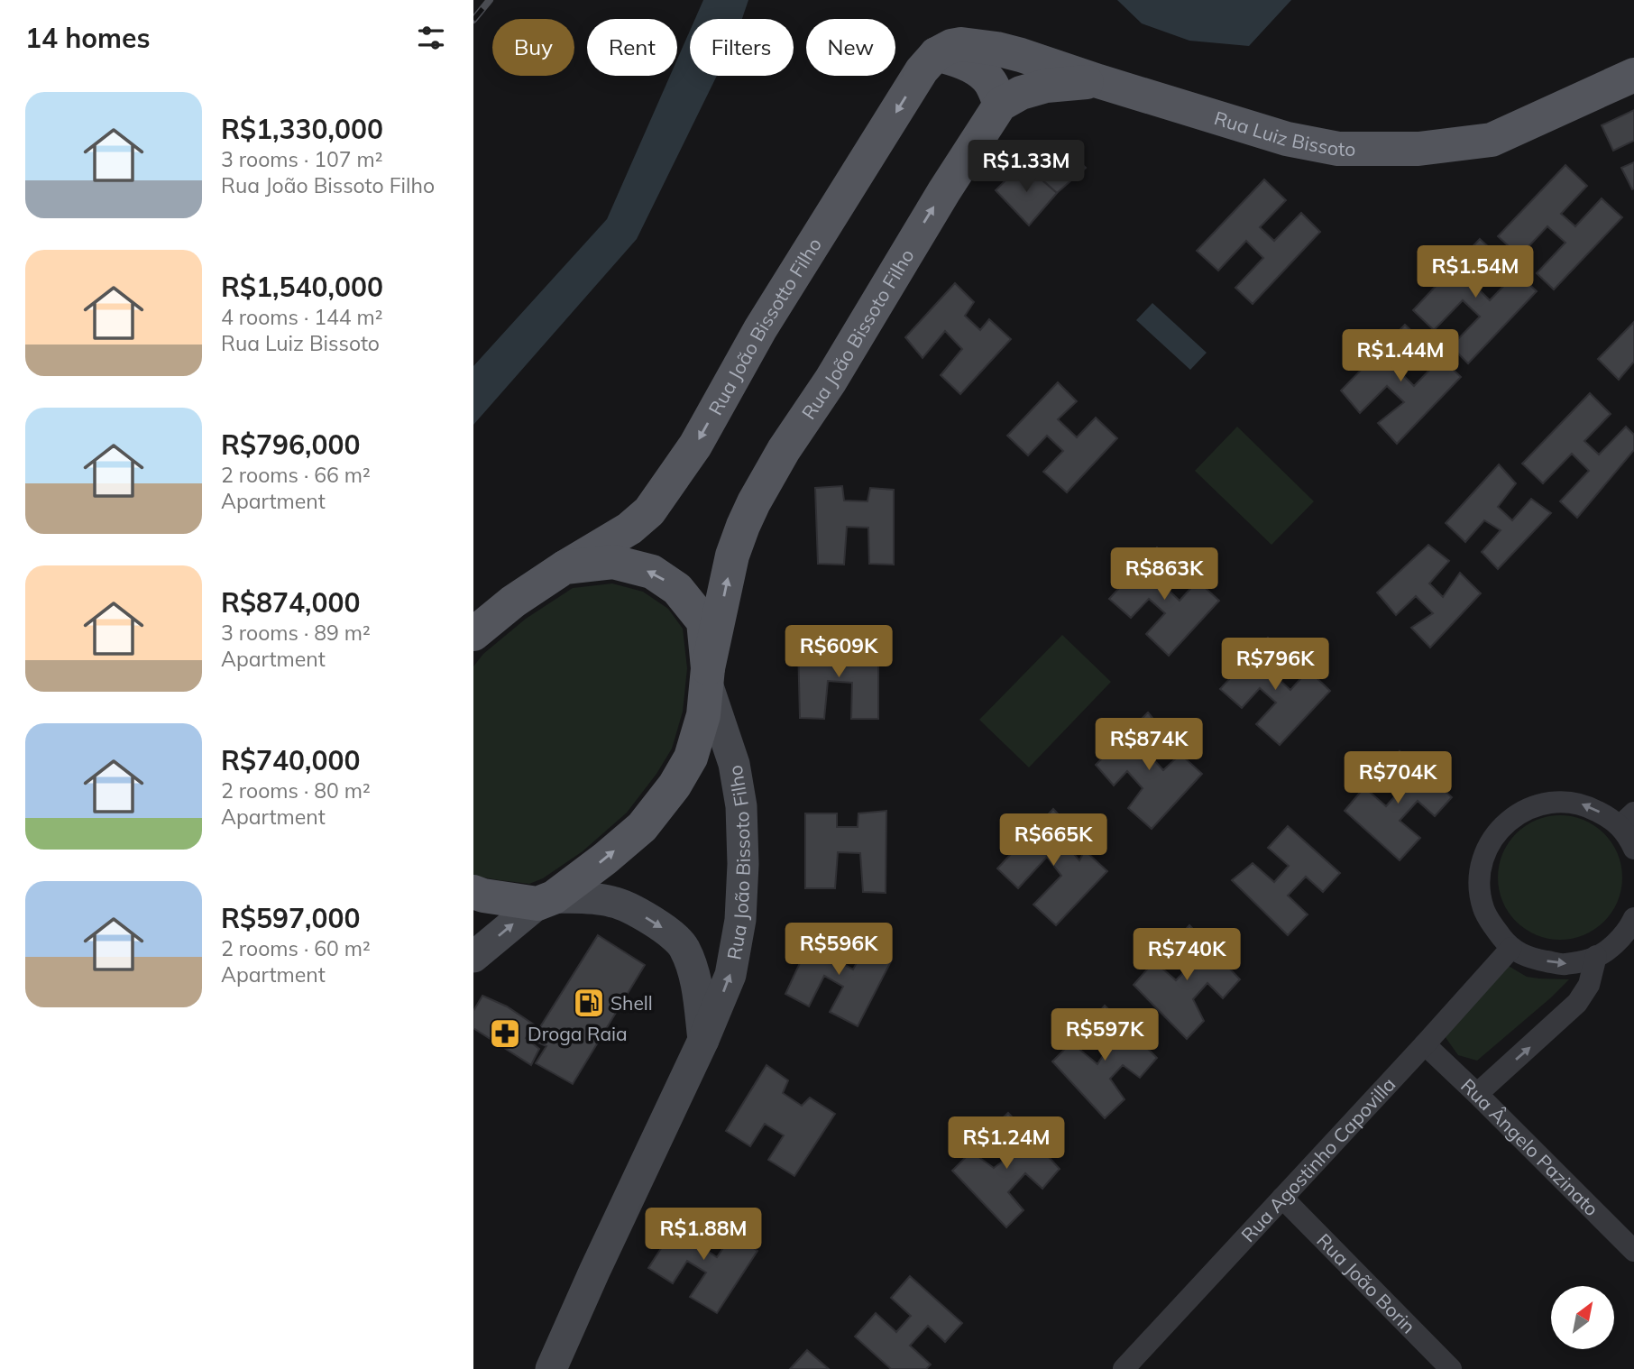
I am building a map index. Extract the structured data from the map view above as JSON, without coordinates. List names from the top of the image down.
{
  "streets": {
    "main road": ["Rua Luiz Bissoto", "Rua João Bissotto Filho", "Rua João Bissoto Filho"],
    "street": ["Rua Ângelo Pazinato", "Rua Agostinho Capovilla", "Rua João Borin"]
  },
  "crossings": [
    ["Rua Luiz Bissoto", "Rua João Bissotto Filho"],
    ["Rua João Bissotto Filho", "Rua João Bissoto Filho"],
    ["Rua Ângelo Pazinato", "Rua Agostinho Capovilla"],
    ["Rua Agostinho Capovilla", "Rua João Borin"]
  ],
  "one_way": ["Rua João Bissotto Filho", "Rua João Bissoto Filho"],
  "places": {
    "fuel station": ["Shell"],
    "pharmacy": ["Droga Raia"]
  },
  "north": "top right",
  "page": {
    "heading": "14 homes",
    "chip": [
      "Buy",
      "Rent",
      "Filters",
      "New"
    ],
    "list": [
      {
        "name": "R$1,330,000",
        "note": "3 rooms · 107 m² · Rua João Bissoto Filho"
      },
      {
        "name": "R$1,540,000",
        "note": "4 rooms · 144 m² · Rua Luiz Bissoto"
      },
      {
        "name": "R$796,000",
        "note": "2 rooms · 66 m² · Apartment"
      },
      {
        "name": "R$874,000",
        "note": "3 rooms · 89 m² · Apartment"
      },
      {
        "name": "R$740,000",
        "note": "2 rooms · 80 m² · Apartment"
      },
      {
        "name": "R$597,000",
        "note": "2 rooms · 60 m² · Apartment"
      }
    ],
    "price": [
      "R$1.33M",
      "R$1.54M",
      "R$1.44M",
      "R$863K",
      "R$609K",
      "R$796K",
      "R$874K",
      "R$704K",
      "R$665K",
      "R$596K",
      "R$740K",
      "R$597K",
      "R$1.24M",
      "R$1.88M"
    ]
  }
}
